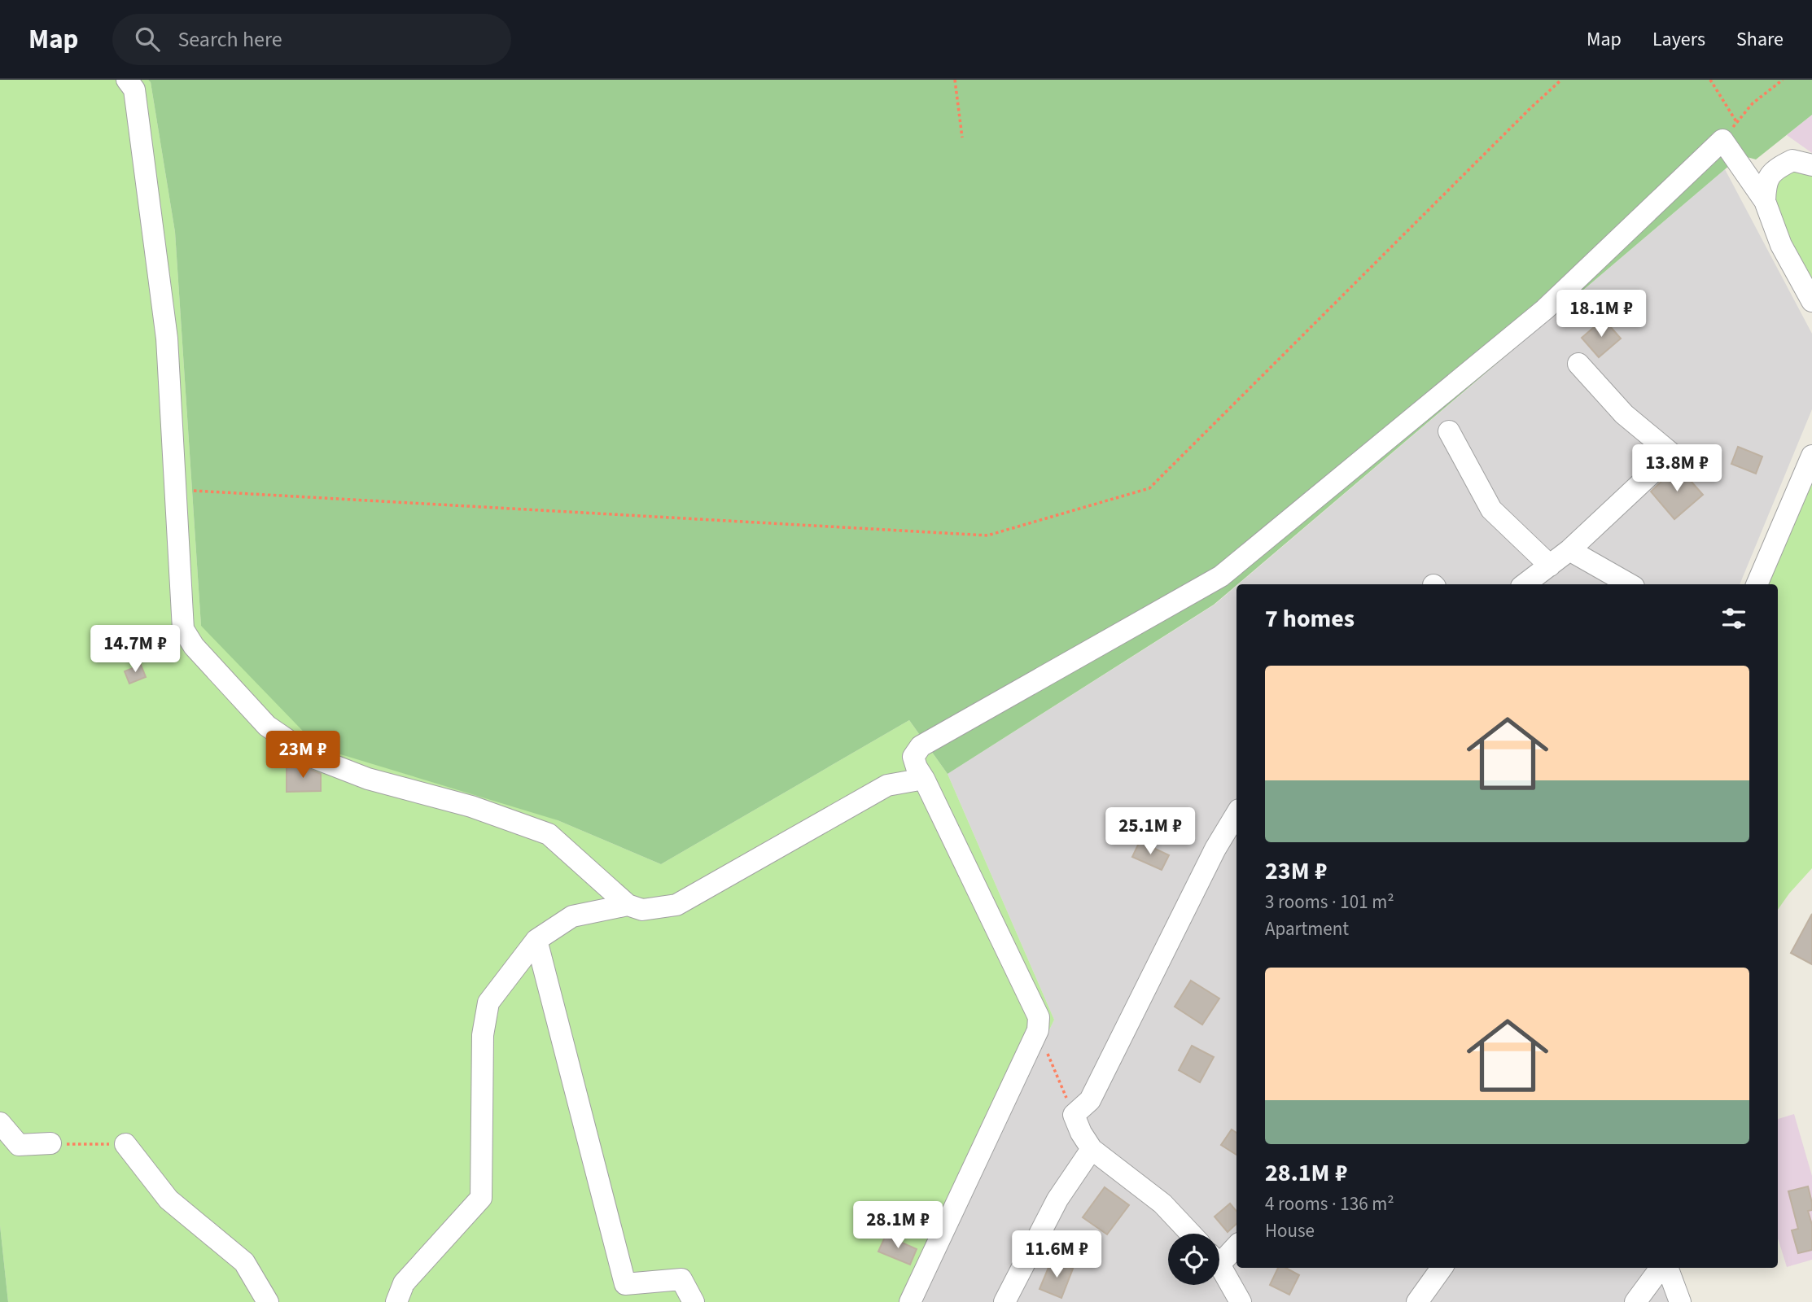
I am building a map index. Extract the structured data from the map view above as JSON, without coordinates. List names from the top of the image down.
{
  "page": {
    "header": "Map",
    "search": "Search here",
    "nav": ["Map", "Layers", "Share"],
    "price": [
      "18.1M ₽",
      "13.8M ₽",
      "14.7M ₽",
      "23M ₽",
      "25.1M ₽",
      "28.1M ₽",
      "11.6M ₽"
    ],
    "heading": "7 homes",
    "list": [
      {
        "name": "23M ₽",
        "note": "3 rooms · 101 m² · Apartment"
      },
      {
        "name": "28.1M ₽",
        "note": "4 rooms · 136 m² · House"
      }
    ]
  }
}
